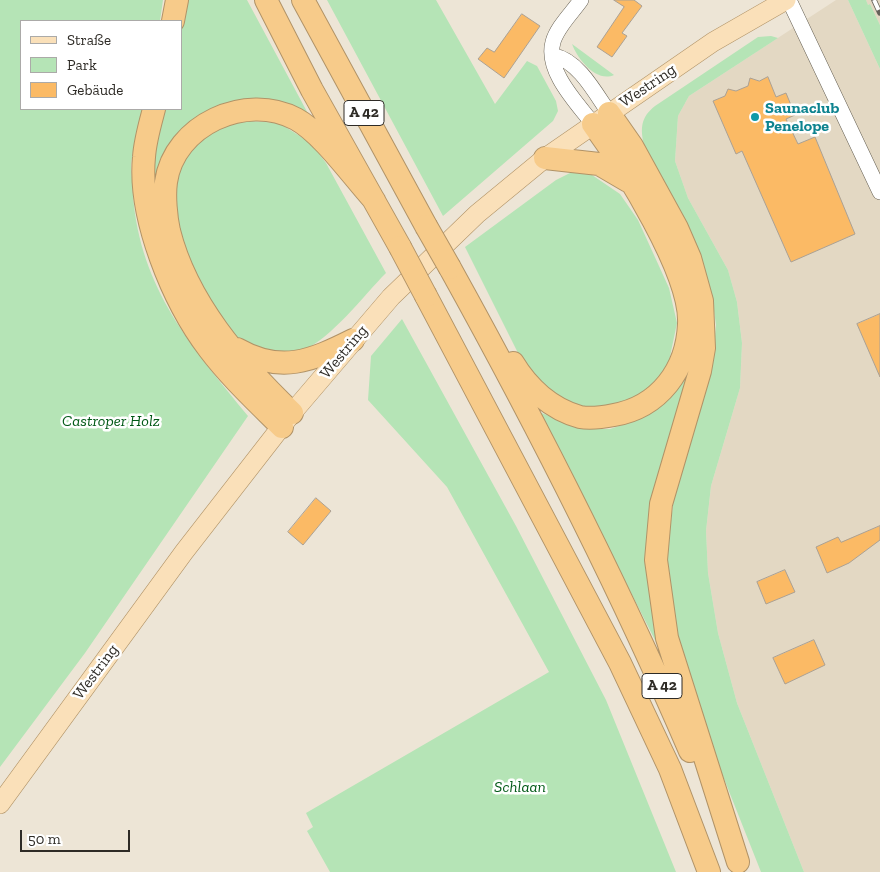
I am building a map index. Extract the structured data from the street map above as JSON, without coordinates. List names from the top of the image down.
{
  "streets": {
    "highway": ["A 42"],
    "main road": ["Westring"]
  },
  "parks": ["Castroper Holz", "Schlaan"],
  "places": ["Saunaclub Penelope"],
  "legend": ["Straße", "Park", "Gebäude"],
  "scale_bar": "50 m"
}
